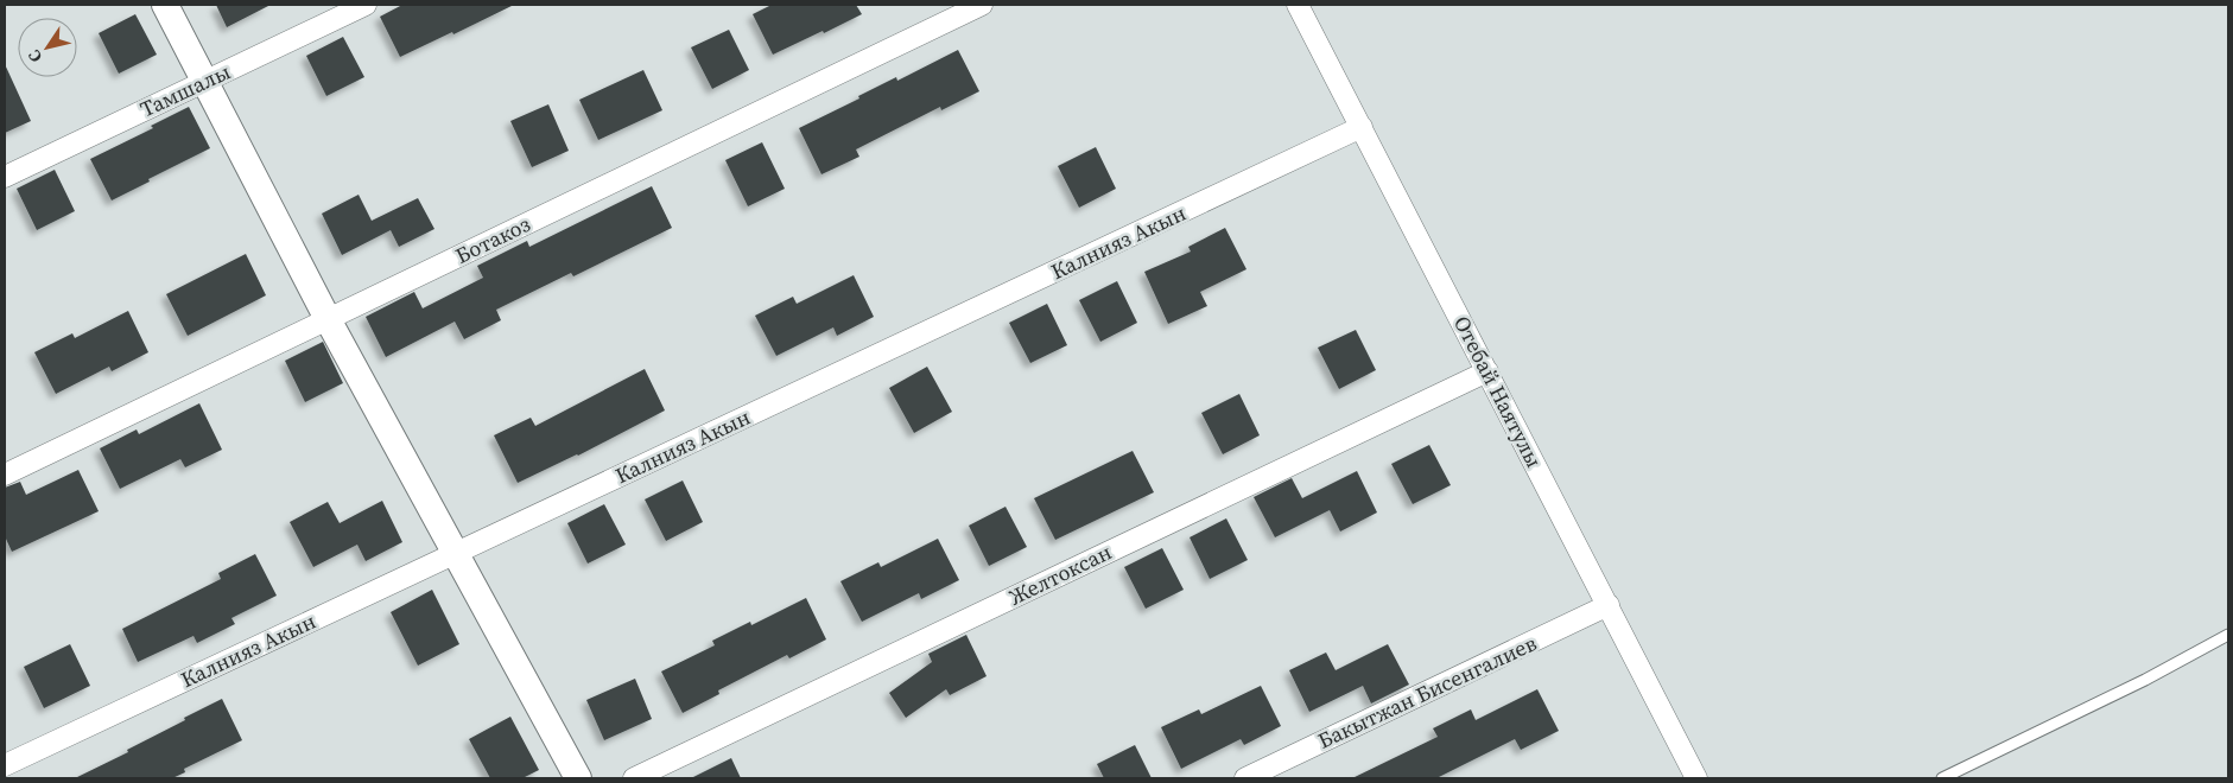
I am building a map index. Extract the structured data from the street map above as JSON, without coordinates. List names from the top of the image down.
{
  "streets": {
    "street": [
      "Тамшалы",
      "Ботакоз",
      "Калнияз Акын",
      "Отебай Наятулы",
      "Желтоксан",
      "Бакытжан Бисенгалиев"
    ]
  },
  "crossings": [
    ["Калнияз Акын", "Отебай Наятулы"],
    ["Отебай Наятулы", "Желтоксан"],
    ["Отебай Наятулы", "Бакытжан Бисенгалиев"]
  ],
  "north": "bottom left"
}
